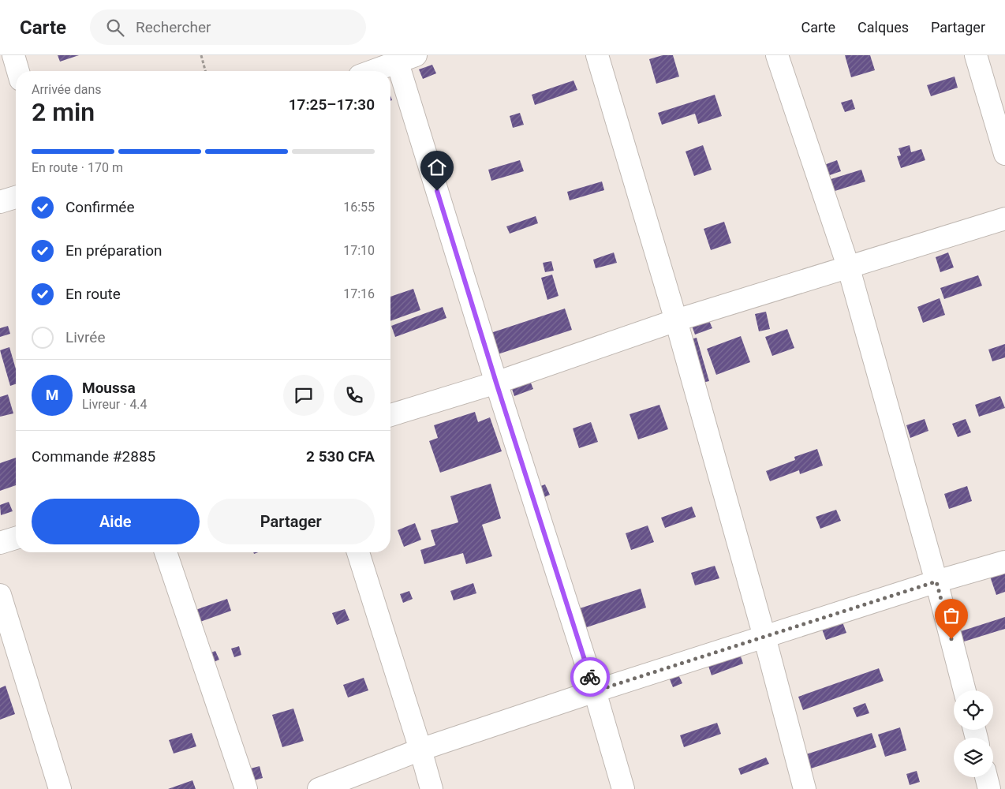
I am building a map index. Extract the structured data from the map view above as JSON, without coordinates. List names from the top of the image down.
{
  "page": {
    "header": "Carte",
    "search": "Rechercher",
    "nav": ["Carte", "Calques", "Partager"],
    "heading": ["2 min", "Arrivée dans", "17:25–17:30"],
    "panel": [
      "Moussa",
      "Livreur · 4.4",
      "Commande #2885",
      "2 530 CFA"
    ],
    "bar": "En route · 170 m",
    "list": [
      ["Confirmée", "16:55"],
      ["En préparation", "17:10"],
      ["En route", "17:16"],
      "Livrée"
    ],
    "round": "M",
    "buttons": ["Aide", "Partager"]
  }
}
